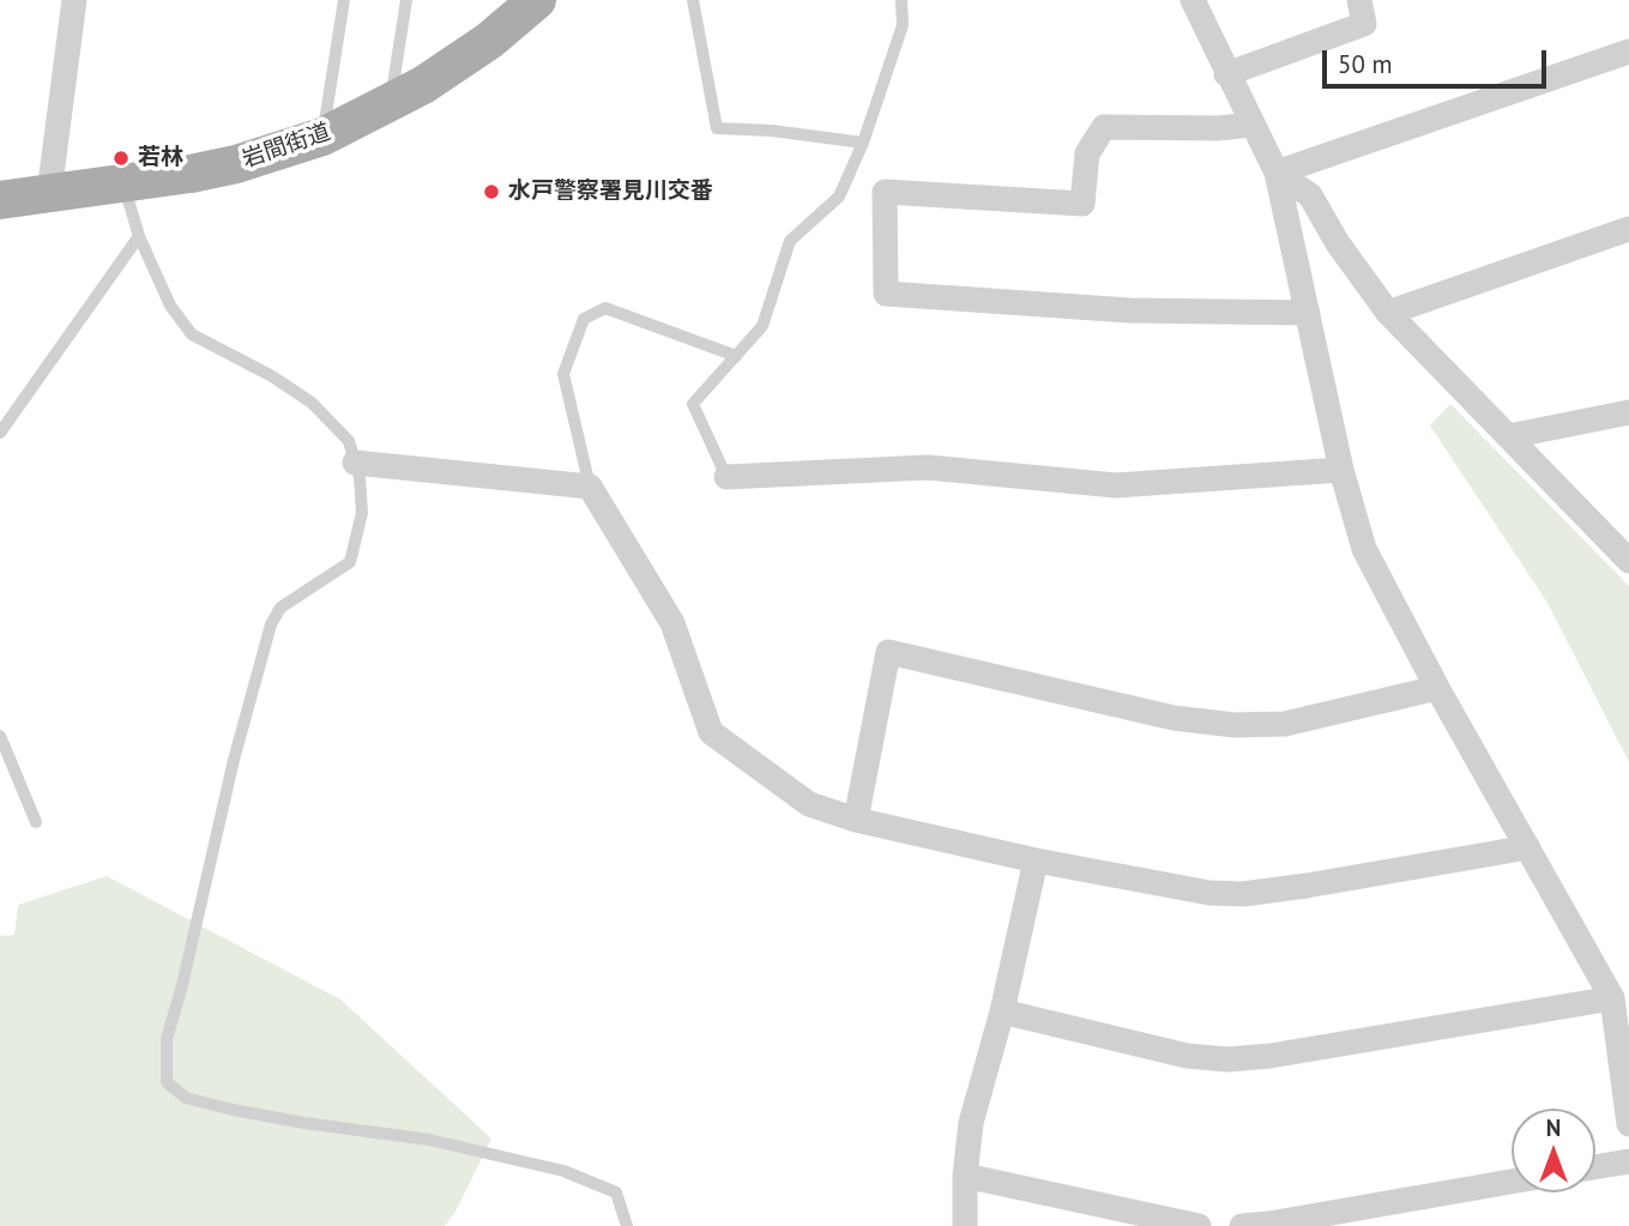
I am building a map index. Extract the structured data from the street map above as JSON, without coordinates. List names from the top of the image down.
{
  "streets": {
    "main road": ["岩間街道"]
  },
  "places": ["若林", "水戸警察署見川交番"],
  "scale_bar": "50 m",
  "north": "top"
}
